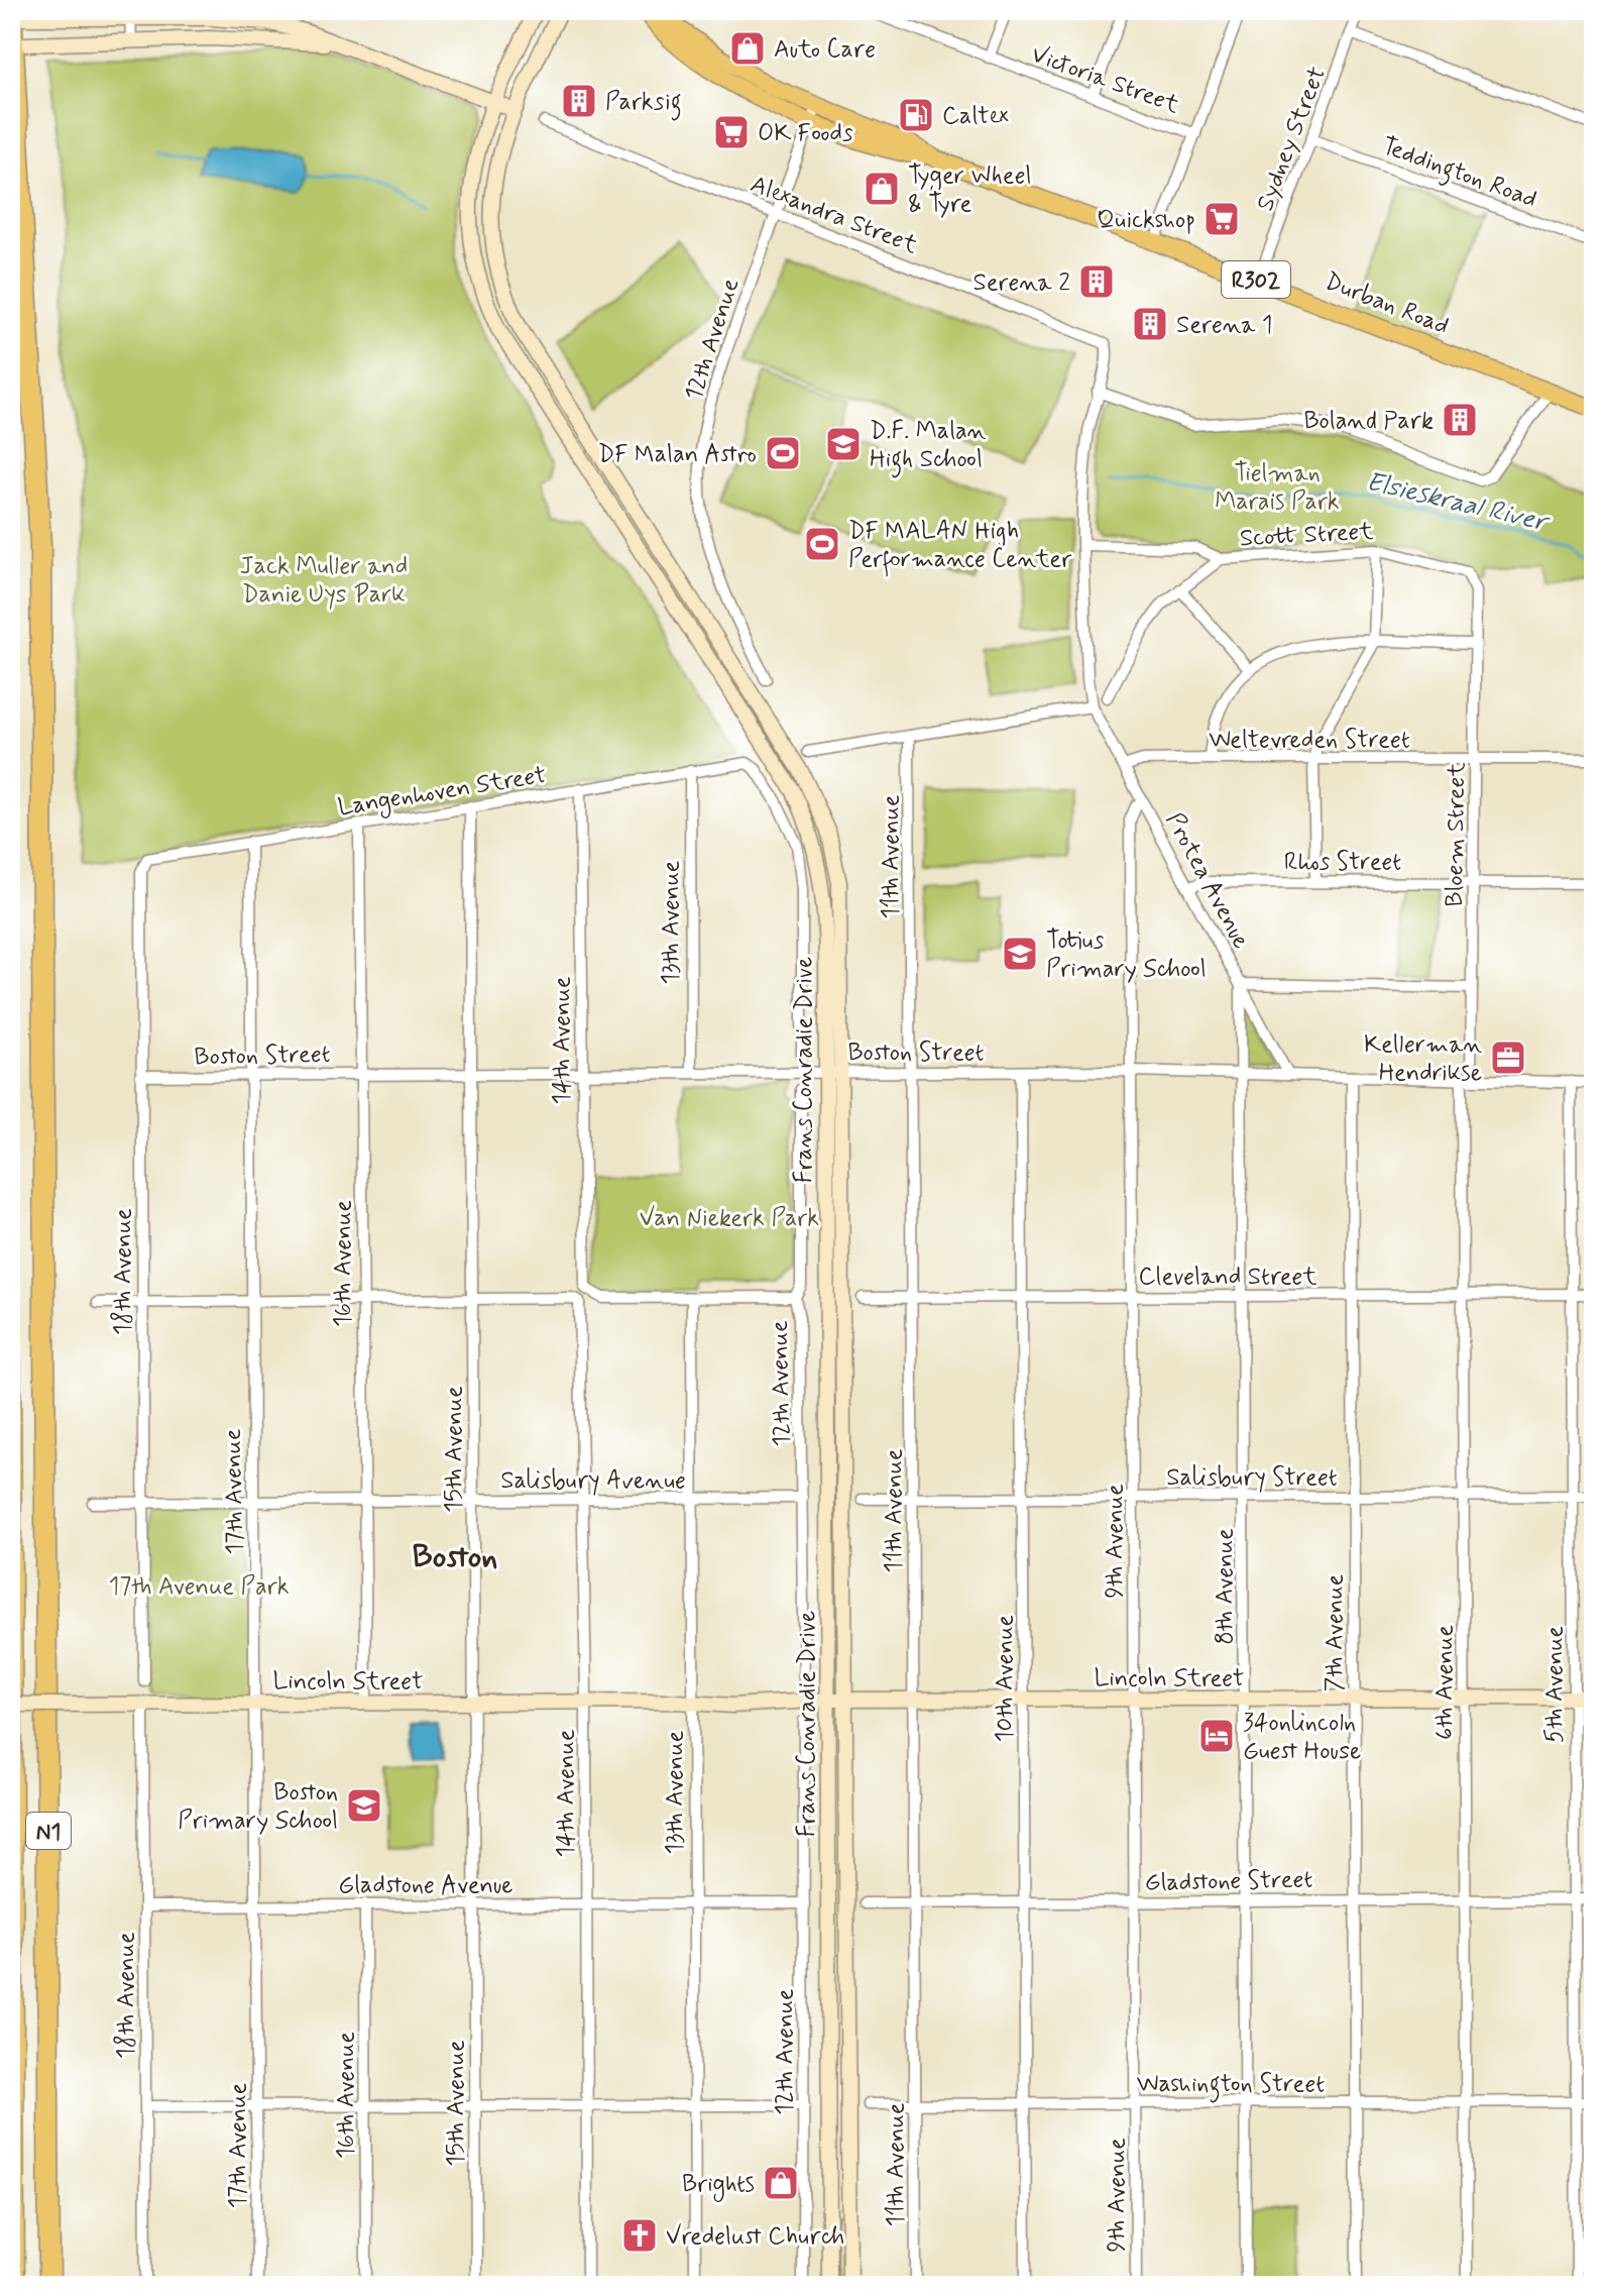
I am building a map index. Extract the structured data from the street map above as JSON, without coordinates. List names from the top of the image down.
{
  "streets": {
    "highway": ["N1"],
    "main road": [
      "R302",
      "Durban Road",
      "Frans Conradie Drive",
      "Lincoln Street"
    ],
    "street": [
      "Victoria Street",
      "Sydney Street",
      "Teddington Road",
      "Alexandra Street",
      "12th Avenue",
      "Scott Street",
      "Weltevreden Street",
      "Langenhoven Street",
      "Bloem Street",
      "11th Avenue",
      "Rhos Street",
      "Protea Avenue",
      "13th Avenue",
      "14th Avenue",
      "Boston Street",
      "16th Avenue",
      "18th Avenue",
      "Cleveland Street",
      "15th Avenue",
      "Salisbury Street",
      "Salisbury Avenue",
      "17th Avenue",
      "9th Avenue",
      "8th Avenue",
      "7th Avenue",
      "10th Avenue",
      "6th Avenue",
      "5th Avenue",
      "Gladstone Street",
      "Gladstone Avenue",
      "Washington Street"
    ]
  },
  "crossings": [
    ["Sydney Street", "Teddington Road"],
    ["Sydney Street", "Durban Road"],
    ["Alexandra Street", "12th Avenue"],
    ["Durban Road", "12th Avenue"],
    ["12th Avenue", "Salisbury Avenue"],
    ["12th Avenue", "Gladstone Avenue"],
    ["Scott Street", "Bloem Street"],
    ["Weltevreden Street", "Bloem Street"],
    ["Weltevreden Street", "Protea Avenue"],
    ["Langenhoven Street", "13th Avenue"],
    ["Langenhoven Street", "14th Avenue"],
    ["Langenhoven Street", "16th Avenue"],
    ["Langenhoven Street", "18th Avenue"],
    ["Langenhoven Street", "15th Avenue"],
    ["Langenhoven Street", "17th Avenue"],
    ["Bloem Street", "Rhos Street"],
    ["Bloem Street", "Boston Street"],
    ["Bloem Street", "6th Avenue"],
    ["11th Avenue", "Boston Street"],
    ["11th Avenue", "Cleveland Street"],
    ["11th Avenue", "Salisbury Street"],
    ["11th Avenue", "Lincoln Street"],
    ["11th Avenue", "Gladstone Street"],
    ["11th Avenue", "Washington Street"],
    ["Rhos Street", "Protea Avenue"],
    ["Protea Avenue", "Boston Street"],
    ["Protea Avenue", "9th Avenue"],
    ["Protea Avenue", "8th Avenue"],
    ["13th Avenue", "14th Avenue"],
    ["13th Avenue", "Boston Street"],
    ["13th Avenue", "Salisbury Avenue"],
    ["13th Avenue", "Lincoln Street"],
    ["13th Avenue", "Gladstone Avenue"],
    ["14th Avenue", "Boston Street"],
    ["14th Avenue", "15th Avenue"],
    ["14th Avenue", "Salisbury Avenue"],
    ["14th Avenue", "Lincoln Street"],
    ["14th Avenue", "Gladstone Avenue"],
    ["Boston Street", "Frans Conradie Drive"],
    ["Boston Street", "16th Avenue"],
    ["Boston Street", "18th Avenue"],
    ["Boston Street", "15th Avenue"],
    ["Boston Street", "17th Avenue"],
    ["Boston Street", "9th Avenue"],
    ["Boston Street", "8th Avenue"],
    ["Boston Street", "7th Avenue"],
    ["Boston Street", "10th Avenue"],
    ["Boston Street", "6th Avenue"],
    ["Boston Street", "5th Avenue"],
    ["Frans Conradie Drive", "Lincoln Street"],
    ["16th Avenue", "Salisbury Avenue"],
    ["16th Avenue", "Lincoln Street"],
    ["16th Avenue", "Gladstone Avenue"],
    ["18th Avenue", "Salisbury Avenue"],
    ["18th Avenue", "Lincoln Street"],
    ["18th Avenue", "Gladstone Avenue"],
    ["Cleveland Street", "9th Avenue"],
    ["Cleveland Street", "8th Avenue"],
    ["Cleveland Street", "7th Avenue"],
    ["Cleveland Street", "10th Avenue"],
    ["Cleveland Street", "6th Avenue"],
    ["Cleveland Street", "5th Avenue"],
    ["15th Avenue", "Salisbury Avenue"],
    ["15th Avenue", "Lincoln Street"],
    ["15th Avenue", "Gladstone Avenue"],
    ["Salisbury Street", "9th Avenue"],
    ["Salisbury Street", "8th Avenue"],
    ["Salisbury Street", "7th Avenue"],
    ["Salisbury Street", "10th Avenue"],
    ["Salisbury Street", "6th Avenue"],
    ["Salisbury Street", "5th Avenue"],
    ["Salisbury Avenue", "17th Avenue"],
    ["17th Avenue", "Lincoln Street"],
    ["17th Avenue", "Gladstone Avenue"],
    ["9th Avenue", "Lincoln Street"],
    ["9th Avenue", "Gladstone Street"],
    ["9th Avenue", "Washington Street"],
    ["8th Avenue", "Lincoln Street"],
    ["8th Avenue", "Gladstone Street"],
    ["8th Avenue", "Washington Street"],
    ["7th Avenue", "Lincoln Street"],
    ["7th Avenue", "Gladstone Street"],
    ["7th Avenue", "Washington Street"],
    ["Lincoln Street", "10th Avenue"],
    ["Lincoln Street", "6th Avenue"],
    ["Lincoln Street", "5th Avenue"],
    ["10th Avenue", "Gladstone Street"],
    ["10th Avenue", "Washington Street"],
    ["6th Avenue", "Gladstone Street"],
    ["6th Avenue", "Washington Street"],
    ["5th Avenue", "Gladstone Street"],
    ["5th Avenue", "Washington Street"]
  ],
  "districts": ["Boston"],
  "water": ["Elsieskraal River"],
  "parks": [
    "Tielman Marais Park",
    "Jack Muller and Danie Uys Park",
    "Van Niekerk Park",
    "17th Avenue Park"
  ],
  "places": {
    "shop": ["Auto Care", "Tyger Wheel & Tyre", "Brights"],
    "building": [
      "Parksig",
      "Serena 2",
      "Serena 1",
      "Boland Park"
    ],
    "fuel station": ["Caltex"],
    "supermarket": ["OK Foods", "Quickshop"],
    "school or university": ["D.F. Malan High School", "Totius Primary School", "Boston Primary School"],
    "sports": ["DF Malan Astro", "DF MALAN High Performance Center"],
    "office": ["Kellerman Hendrikse"],
    "hotel": ["34onlincoln Guest House"],
    "church": ["Vredelust Church"]
  }
}
